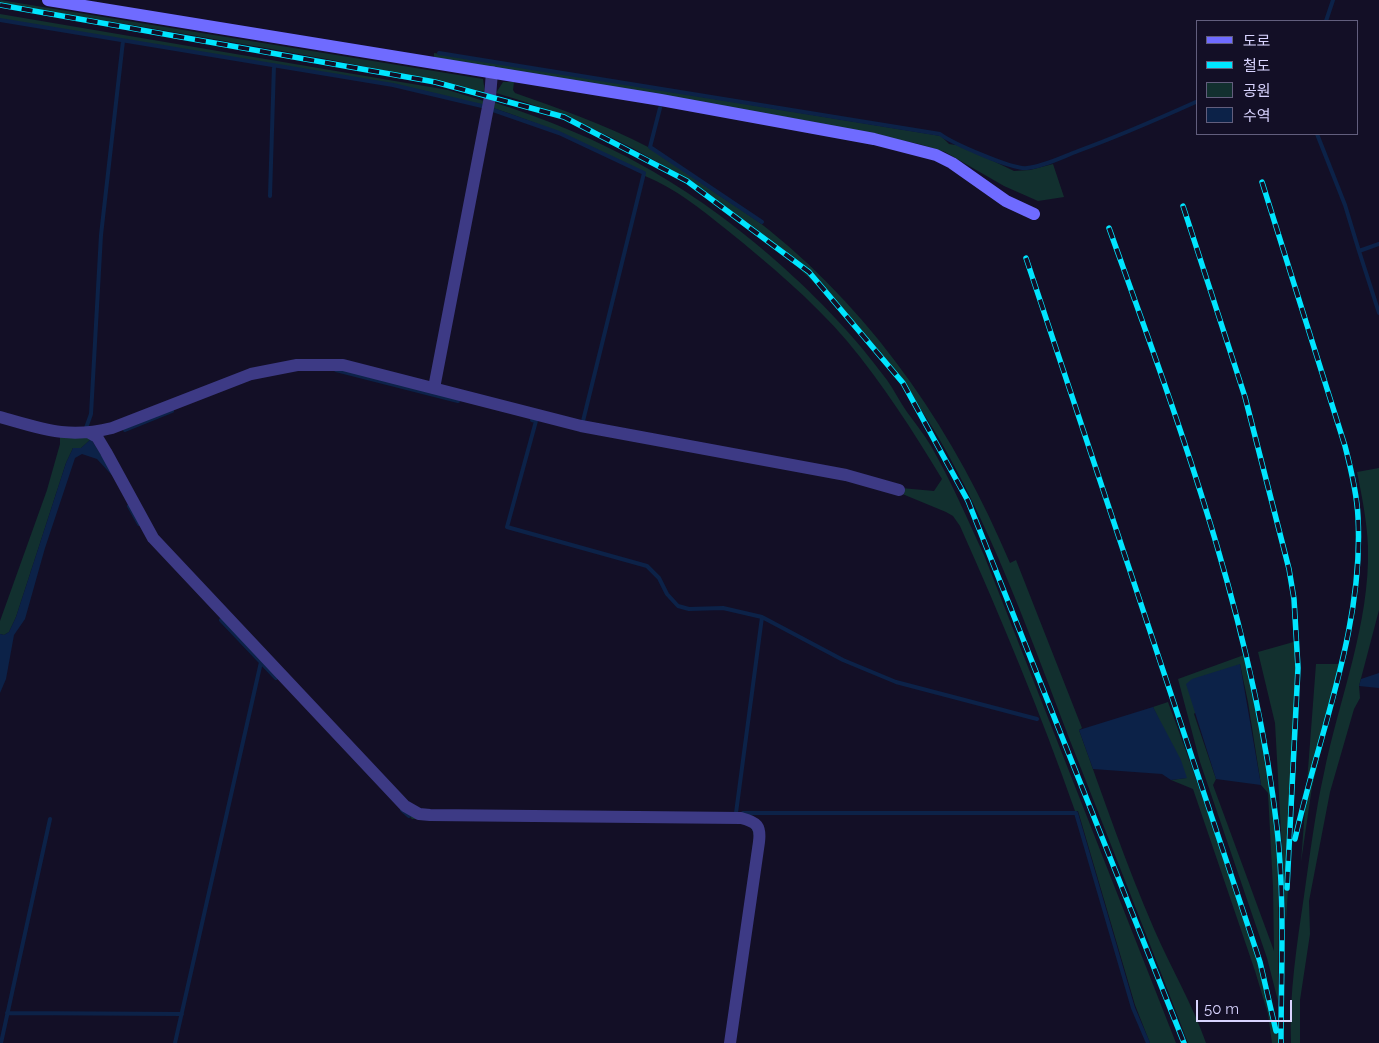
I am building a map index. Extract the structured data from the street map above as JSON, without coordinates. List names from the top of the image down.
{
  "legend": [
    "도로",
    "철도",
    "공원",
    "수역"
  ],
  "scale_bar": "50 m"
}
